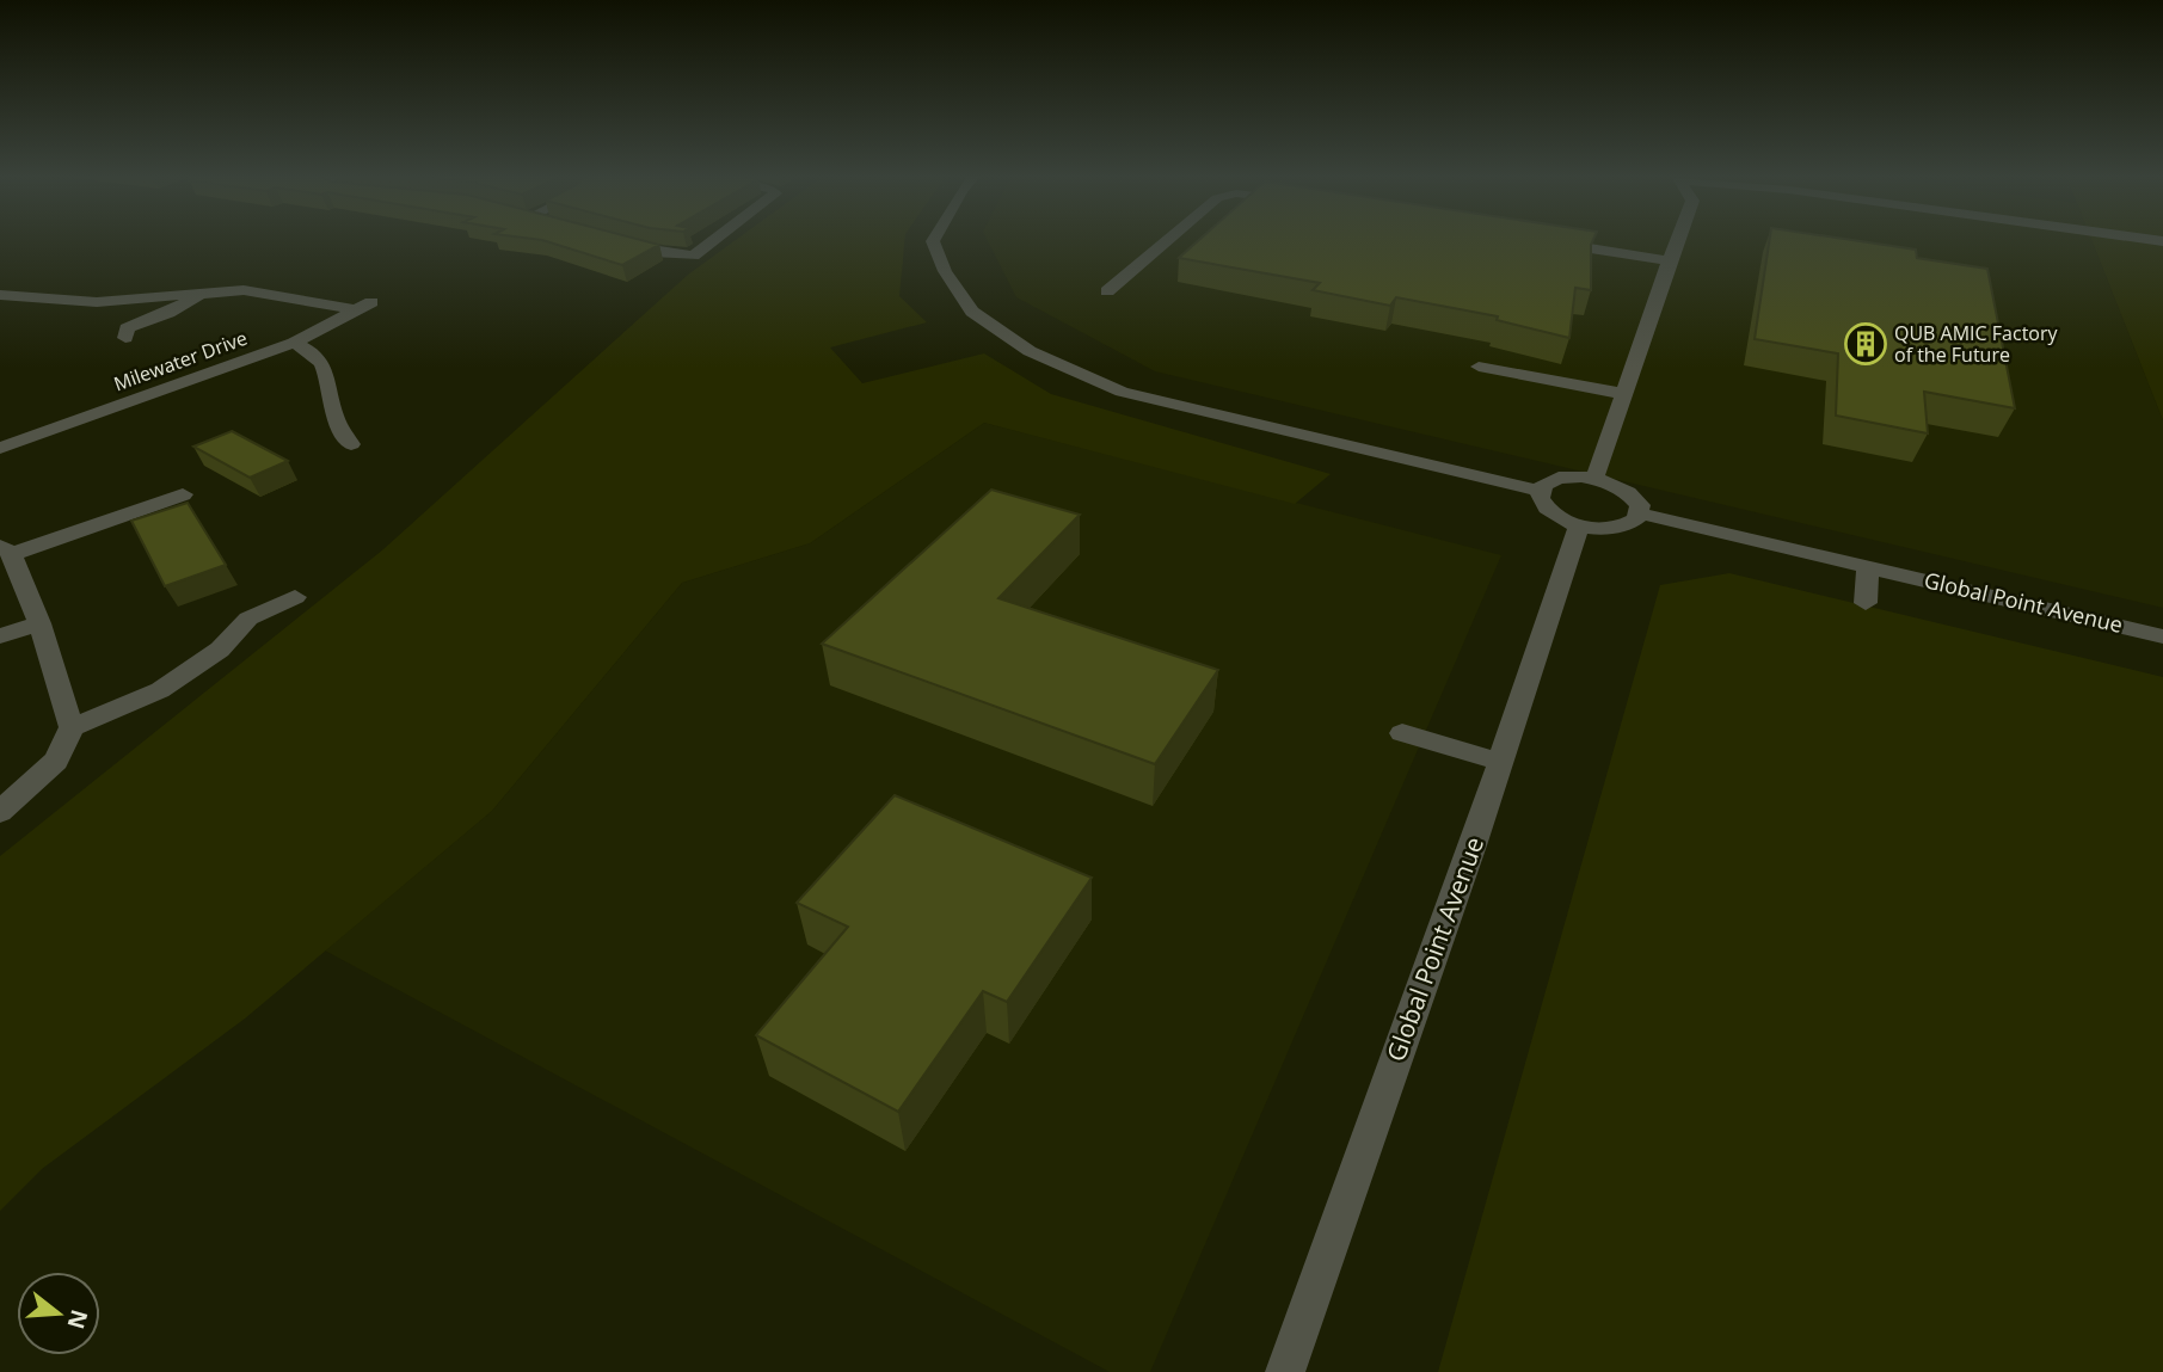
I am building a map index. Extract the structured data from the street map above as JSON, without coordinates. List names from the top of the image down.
{
  "streets": {
    "street": ["Milewater Drive", "Global Point Avenue"]
  },
  "places": {
    "building": ["QUB AMIC Factory of the Future"]
  },
  "north": "right"
}
